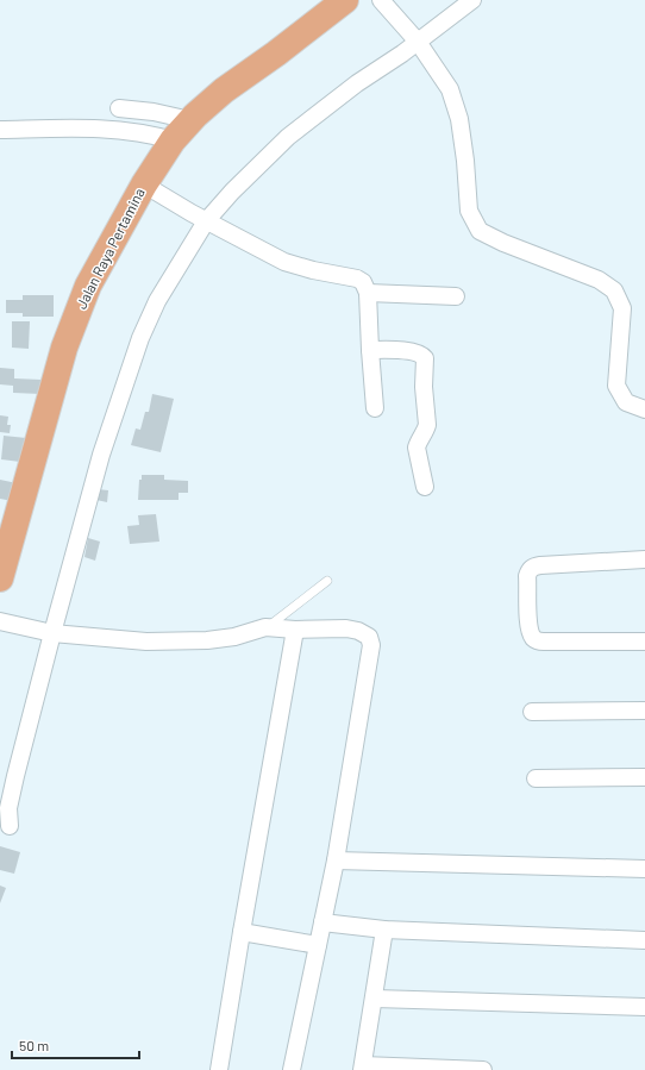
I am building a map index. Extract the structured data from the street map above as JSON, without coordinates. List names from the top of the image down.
{
  "streets": {
    "main road": ["Jalan Raya Pertamina"]
  },
  "scale_bar": "50 m"
}
